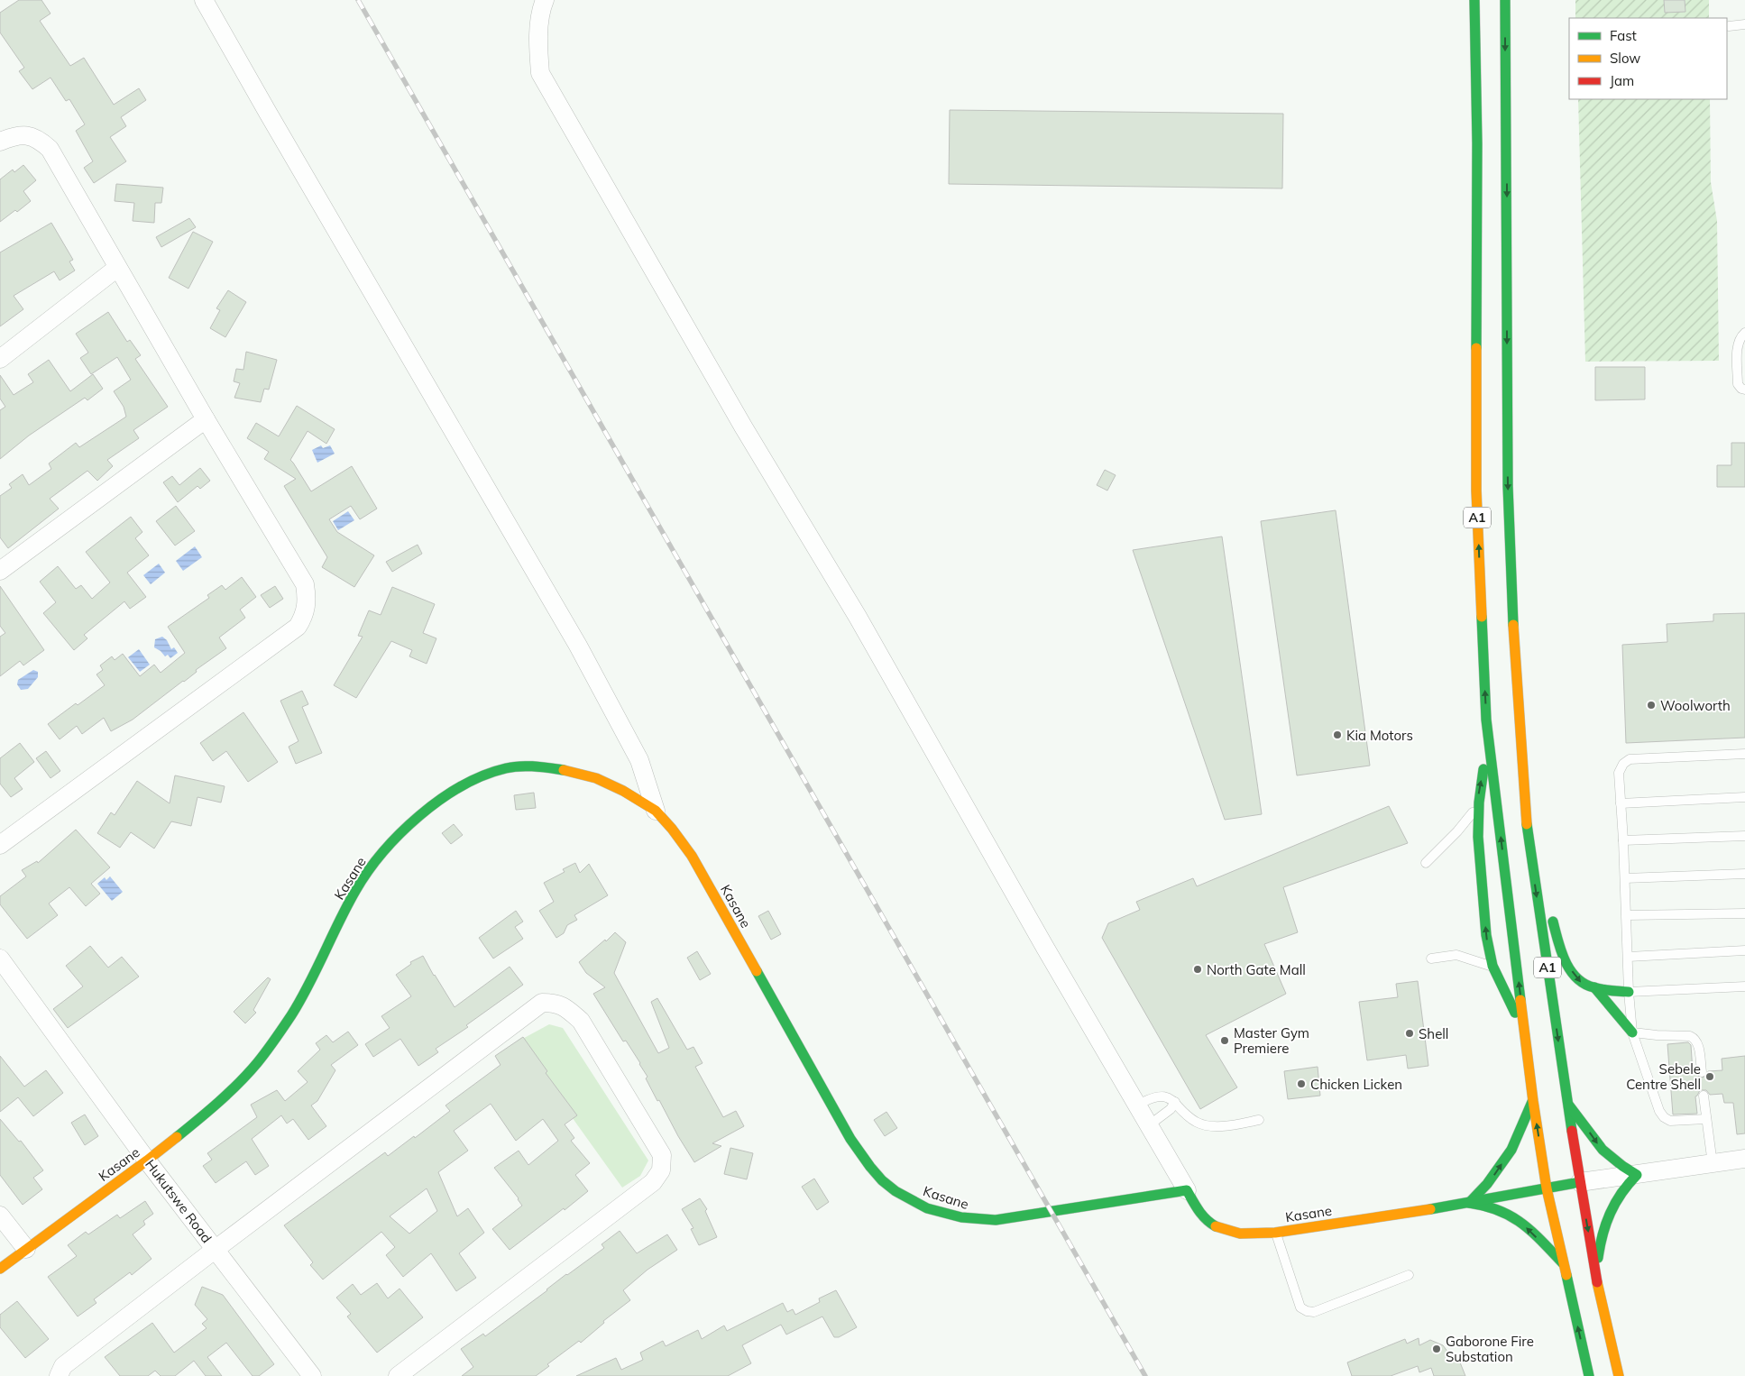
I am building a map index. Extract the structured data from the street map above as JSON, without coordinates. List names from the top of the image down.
{
  "streets": {
    "main road": ["A1", "Kasane"],
    "street": ["Hukutswe Road"]
  },
  "crossings": [
    ["A1", "Kasane"],
    ["Kasane", "Hukutswe Road"]
  ],
  "places": [
    "Woolworth",
    "Kia Motors",
    "North Gate Mall",
    "Shell",
    "Master Gym Premiere",
    "Sebele Centre Shell",
    "Chicken Licken",
    "Gaborone Fire Substation"
  ],
  "legend": ["Fast", "Slow", "Jam"]
}
